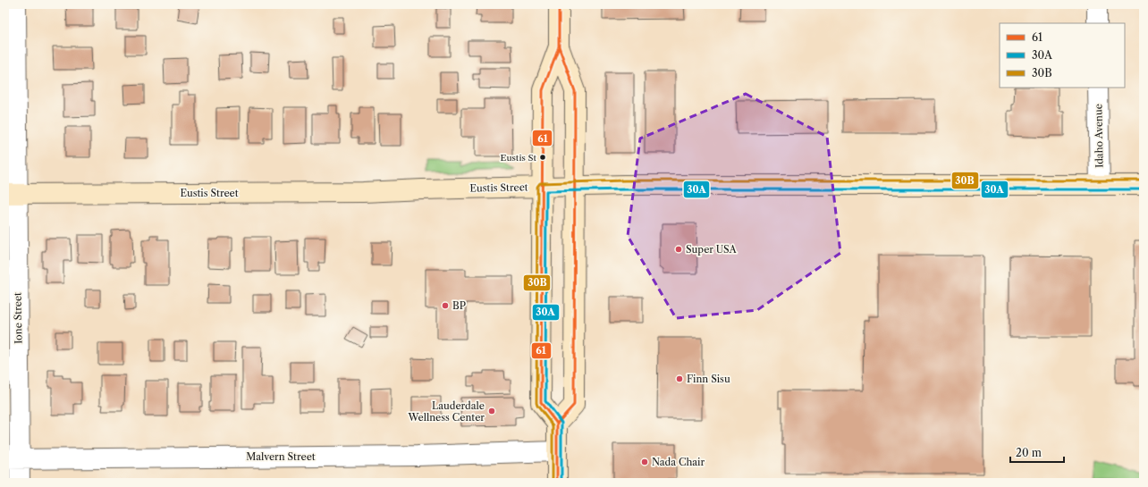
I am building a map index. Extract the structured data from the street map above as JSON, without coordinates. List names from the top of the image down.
{
  "streets": {
    "street": [
      "Idaho Avenue",
      "Eustis Street",
      "Ione Street",
      "Malvern Street"
    ]
  },
  "crossings": [
    ["Idaho Avenue", "Eustis Street"],
    ["Eustis Street", "Ione Street"],
    ["Ione Street", "Malvern Street"]
  ],
  "places": [
    "Eustis St",
    "Super USA",
    "BP",
    "Finn Sisu",
    "Lauderdale Wellness Center",
    "Nada Chair"
  ],
  "lines": ["transit line 61", "transit line 30B", "transit line 30A"],
  "legend": ["61", "30A", "30B"],
  "scale_bar": "20 m"
}
